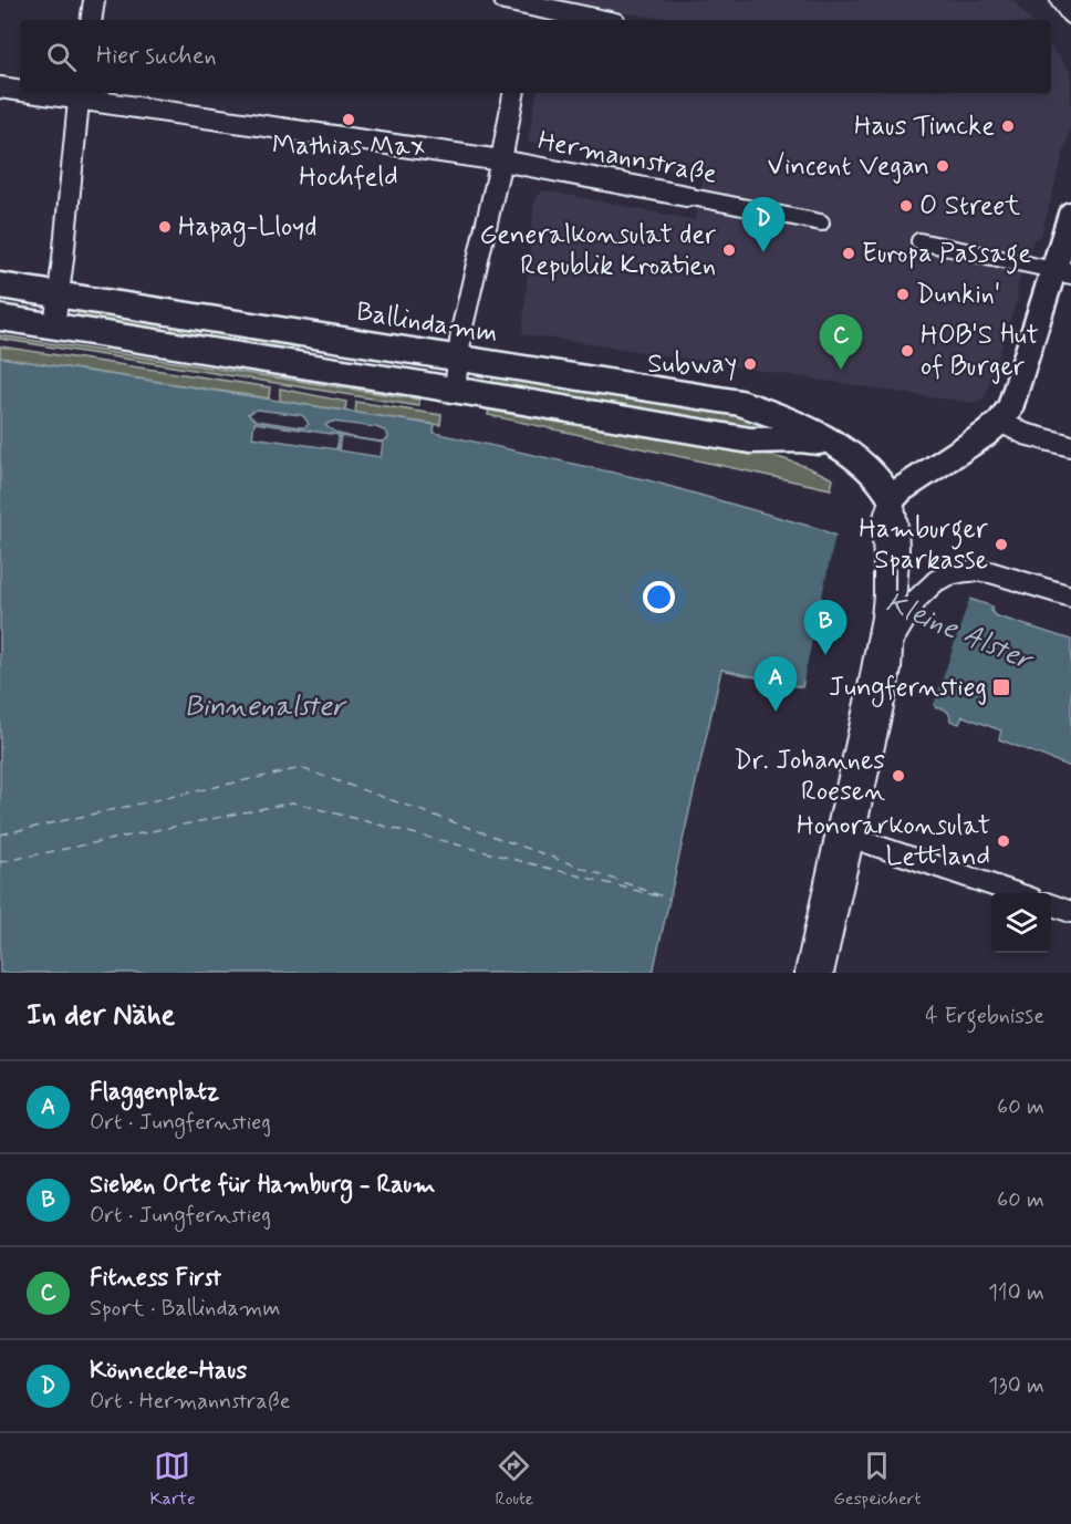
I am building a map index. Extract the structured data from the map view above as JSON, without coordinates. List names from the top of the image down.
{
  "streets": {
    "street": ["Hermannstraße", "Ballindamm"]
  },
  "water": ["Kleine Alster", "Binnenalster"],
  "places": {
    "other": [
      "Mathias Max Hochfeld",
      "Haus Timcke",
      "Vincent Vegan",
      "O Street",
      "Hapag-Lloyd",
      "Generalkonsulat der Republik Kroatien",
      "Europa Passage",
      "Dunkin'",
      "HOB'S Hut of Burger",
      "Subway",
      "Hamburger Sparkasse",
      "Dr. Johannes Roesen",
      "Honorarkonsulat Lettland"
    ],
    "transit": ["Jungfernstieg"]
  },
  "page": {
    "search": "Hier suchen",
    "pins": [
      "D",
      "C",
      "B",
      "A"
    ],
    "heading": ["In der Nähe", "4 Ergebnisse"],
    "list": [
      {
        "mark": "A",
        "name": "Flaggenplatz",
        "note": "Ort · Jungfernstieg",
        "value": "60 m"
      },
      {
        "mark": "B",
        "name": "Sieben Orte für Hamburg - Raum",
        "note": "Ort · Jungfernstieg",
        "value": "60 m"
      },
      {
        "mark": "C",
        "name": "Fitness First",
        "note": "Sport · Ballindamm",
        "value": "110 m"
      },
      {
        "mark": "D",
        "name": "Könnecke-Haus",
        "note": "Ort · Hermannstraße",
        "value": "130 m"
      }
    ],
    "nav": ["Karte", "Route", "Gespeichert"]
  }
}
